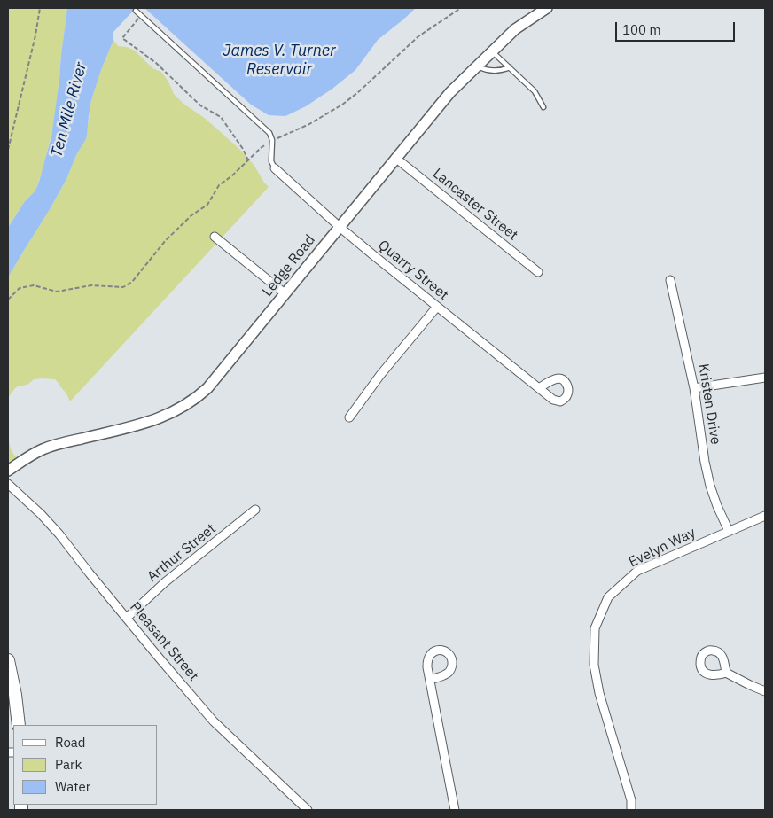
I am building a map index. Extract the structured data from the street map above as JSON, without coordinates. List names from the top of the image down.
{
  "streets": {
    "street": [
      "Lancaster Street",
      "Ledge Road",
      "Quarry Street",
      "Kristen Drive",
      "Evelyn Way",
      "Arthur Street",
      "Pleasant Street"
    ]
  },
  "crossings": [
    ["Lancaster Street", "Ledge Road"],
    ["Ledge Road", "Quarry Street"],
    ["Kristen Drive", "Evelyn Way"],
    ["Arthur Street", "Pleasant Street"]
  ],
  "water": ["James V. Turner Reservoir", "Ten Mile River"],
  "legend": ["Road", "Park", "Water"],
  "scale_bar": "100 m"
}
